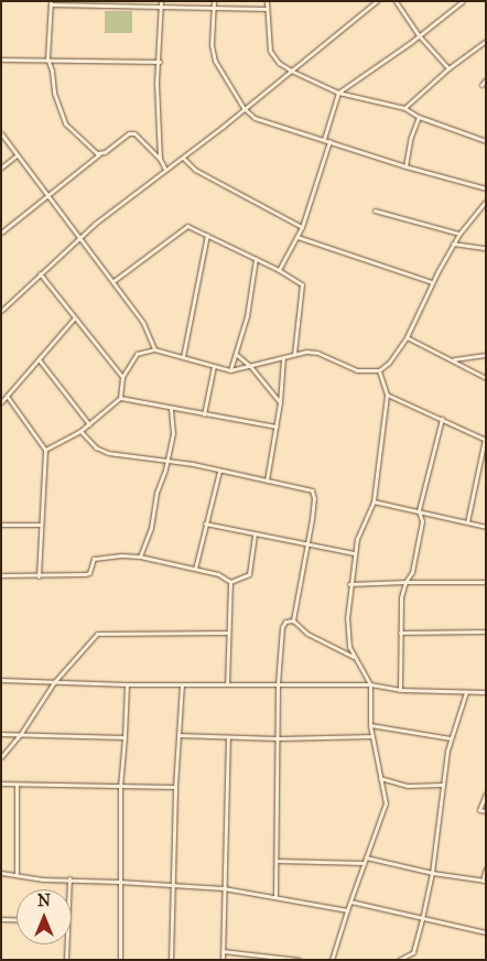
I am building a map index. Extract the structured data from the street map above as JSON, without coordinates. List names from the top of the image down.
{
  "north": "top"
}
